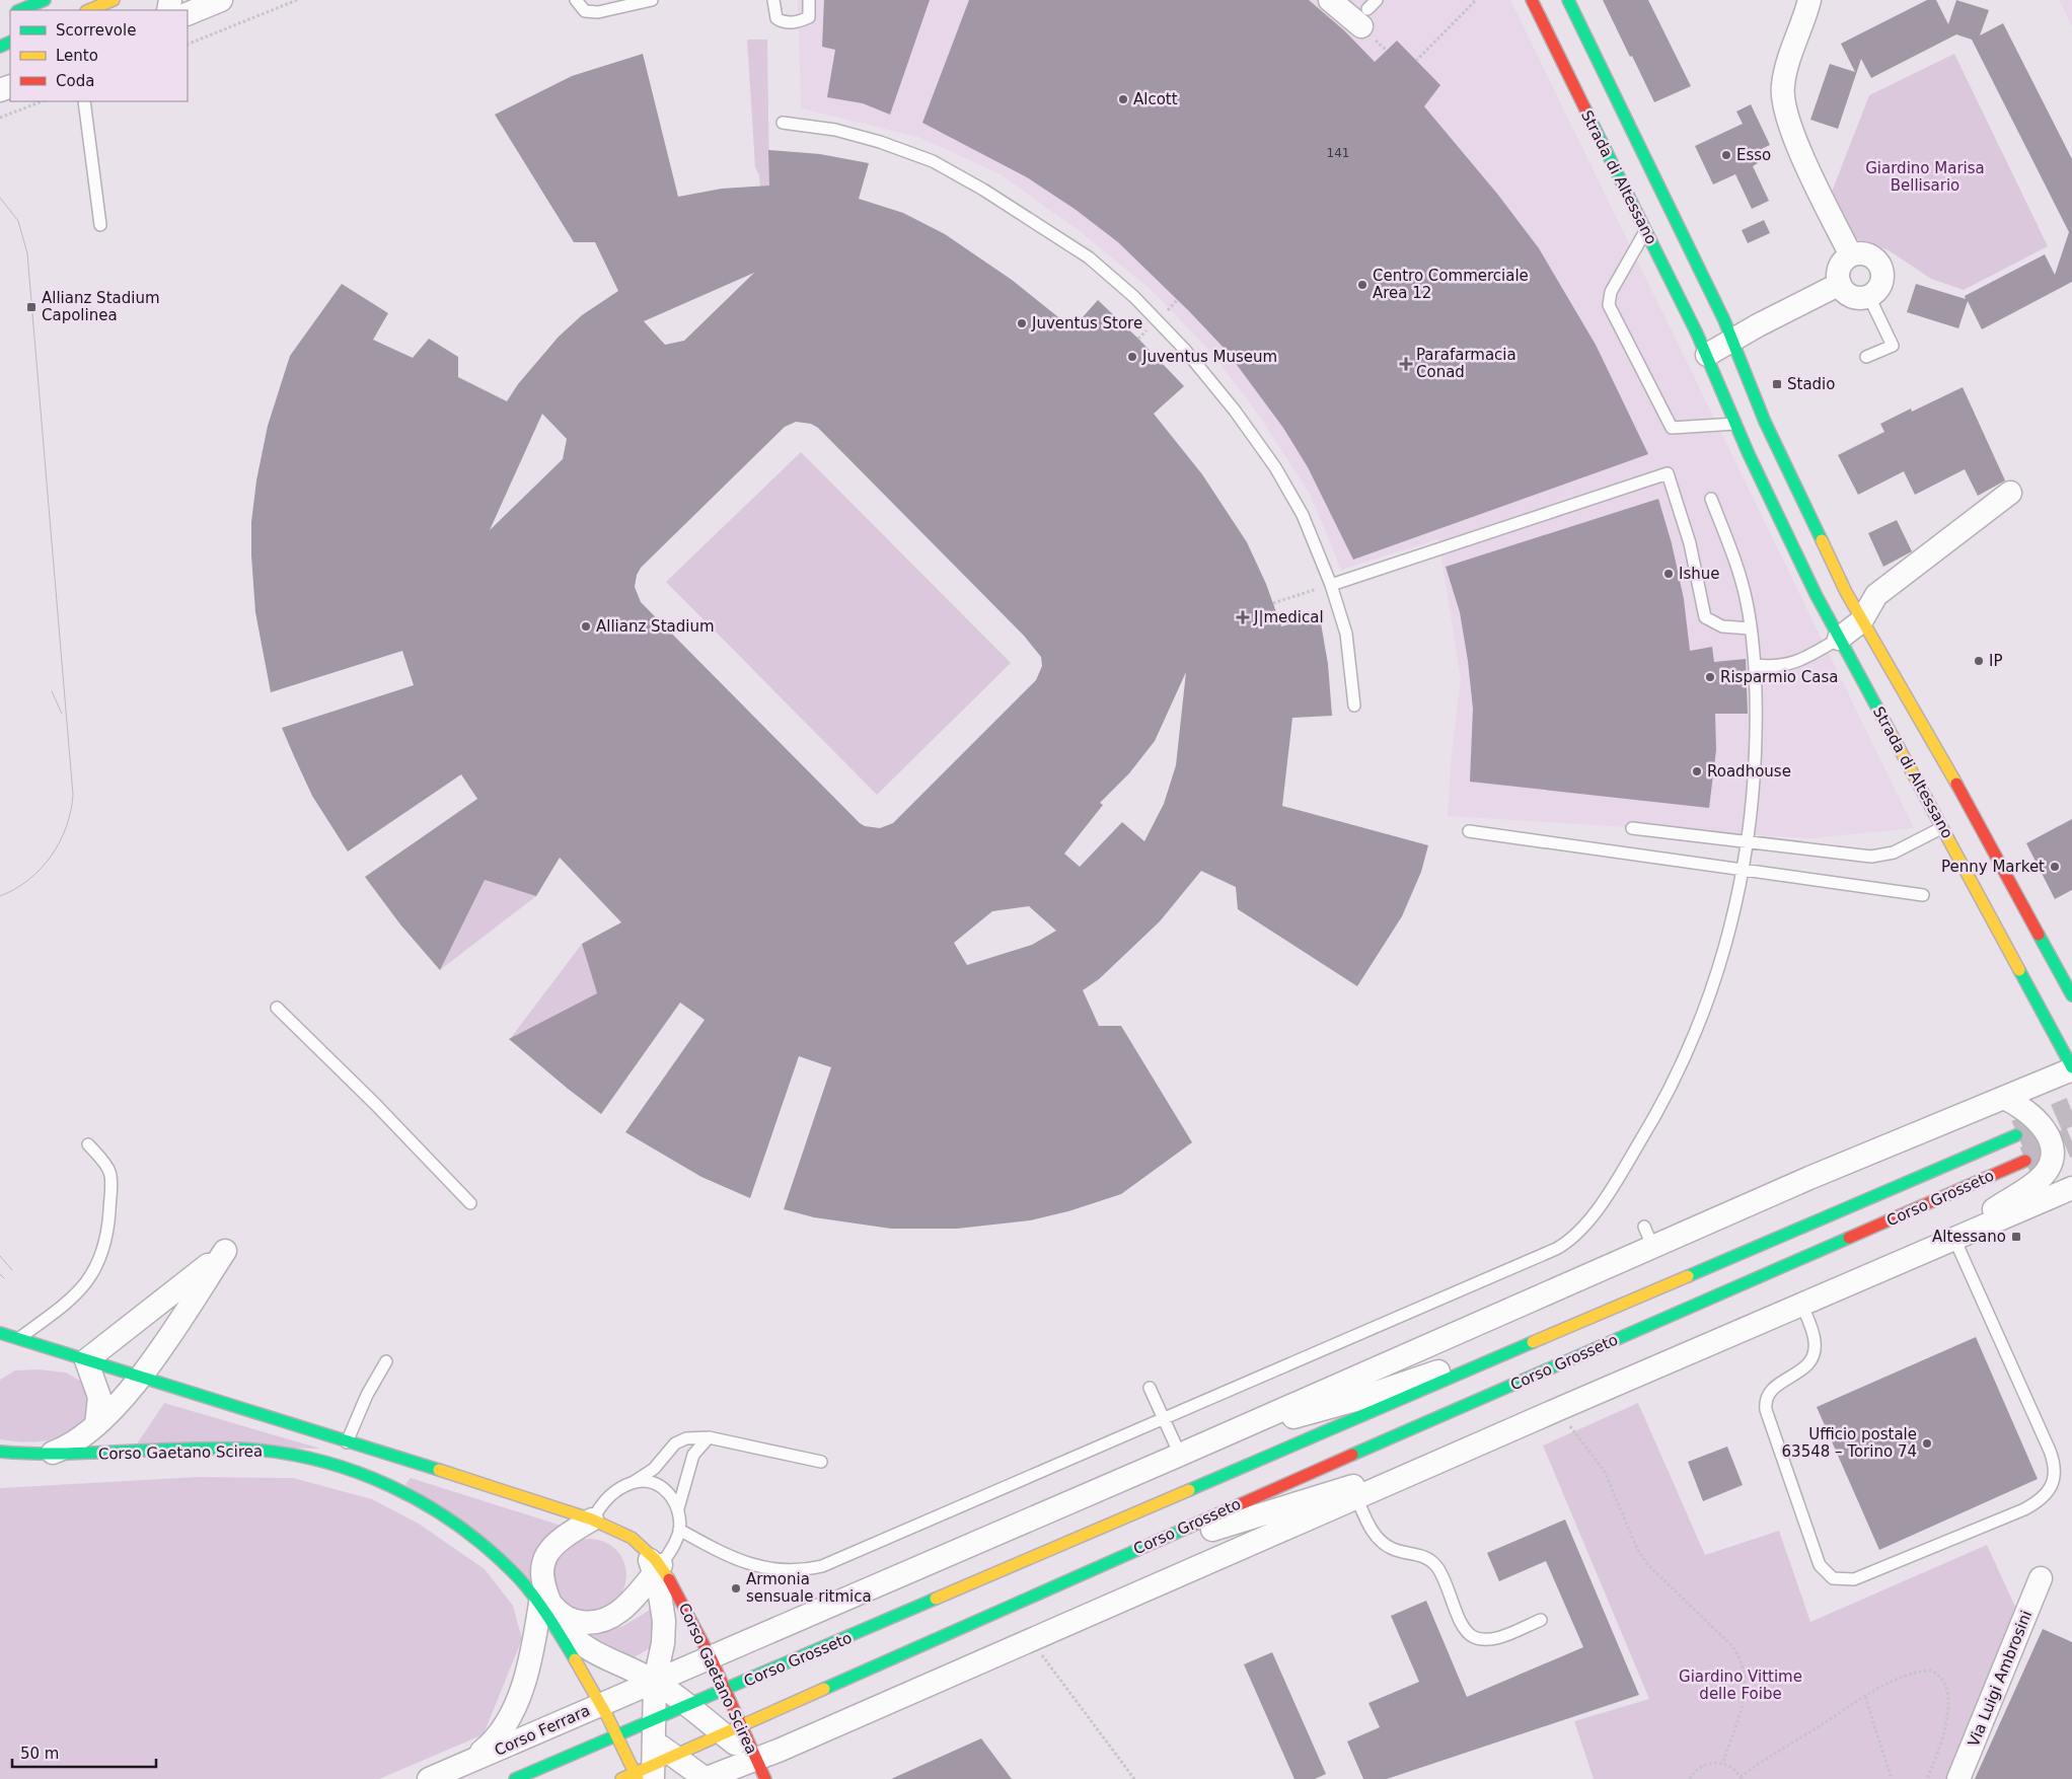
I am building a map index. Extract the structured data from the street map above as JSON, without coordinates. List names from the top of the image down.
{
  "streets": {
    "street": [
      "Strada di Altessano",
      "Corso Grosseto",
      "Corso Gaetano Scirea",
      "Via Luigi Ambrosini",
      "Corso Ferrara"
    ]
  },
  "crossings": [
    ["Strada di Altessano", "Corso Grosseto"],
    ["Corso Grosseto", "Corso Gaetano Scirea"],
    ["Corso Grosseto", "Corso Ferrara"],
    ["Corso Gaetano Scirea", "Corso Ferrara"]
  ],
  "parks": ["Giardino Marisa Bellisario", "Giardino Vittime delle Foibe"],
  "places": {
    "other": [
      "Alcott",
      "Esso",
      "Centro Commerciale Area 12",
      "Juventus Store",
      "Juventus Museum",
      "Ishue",
      "Allianz Stadium",
      "IP",
      "Risparmio Casa",
      "Roadhouse",
      "Penny Market",
      "Ufficio postale 63548 – Torino 74",
      "Armonia sensuale ritmica"
    ],
    "transit": ["Allianz Stadium Capolinea", "Stadio", "Altessano"],
    "health": ["Parafarmacia Conad", "J|medical"]
  },
  "house_numbers": ["141"],
  "legend": ["Scorrevole", "Lento", "Coda"],
  "scale_bar": "50 m"
}
